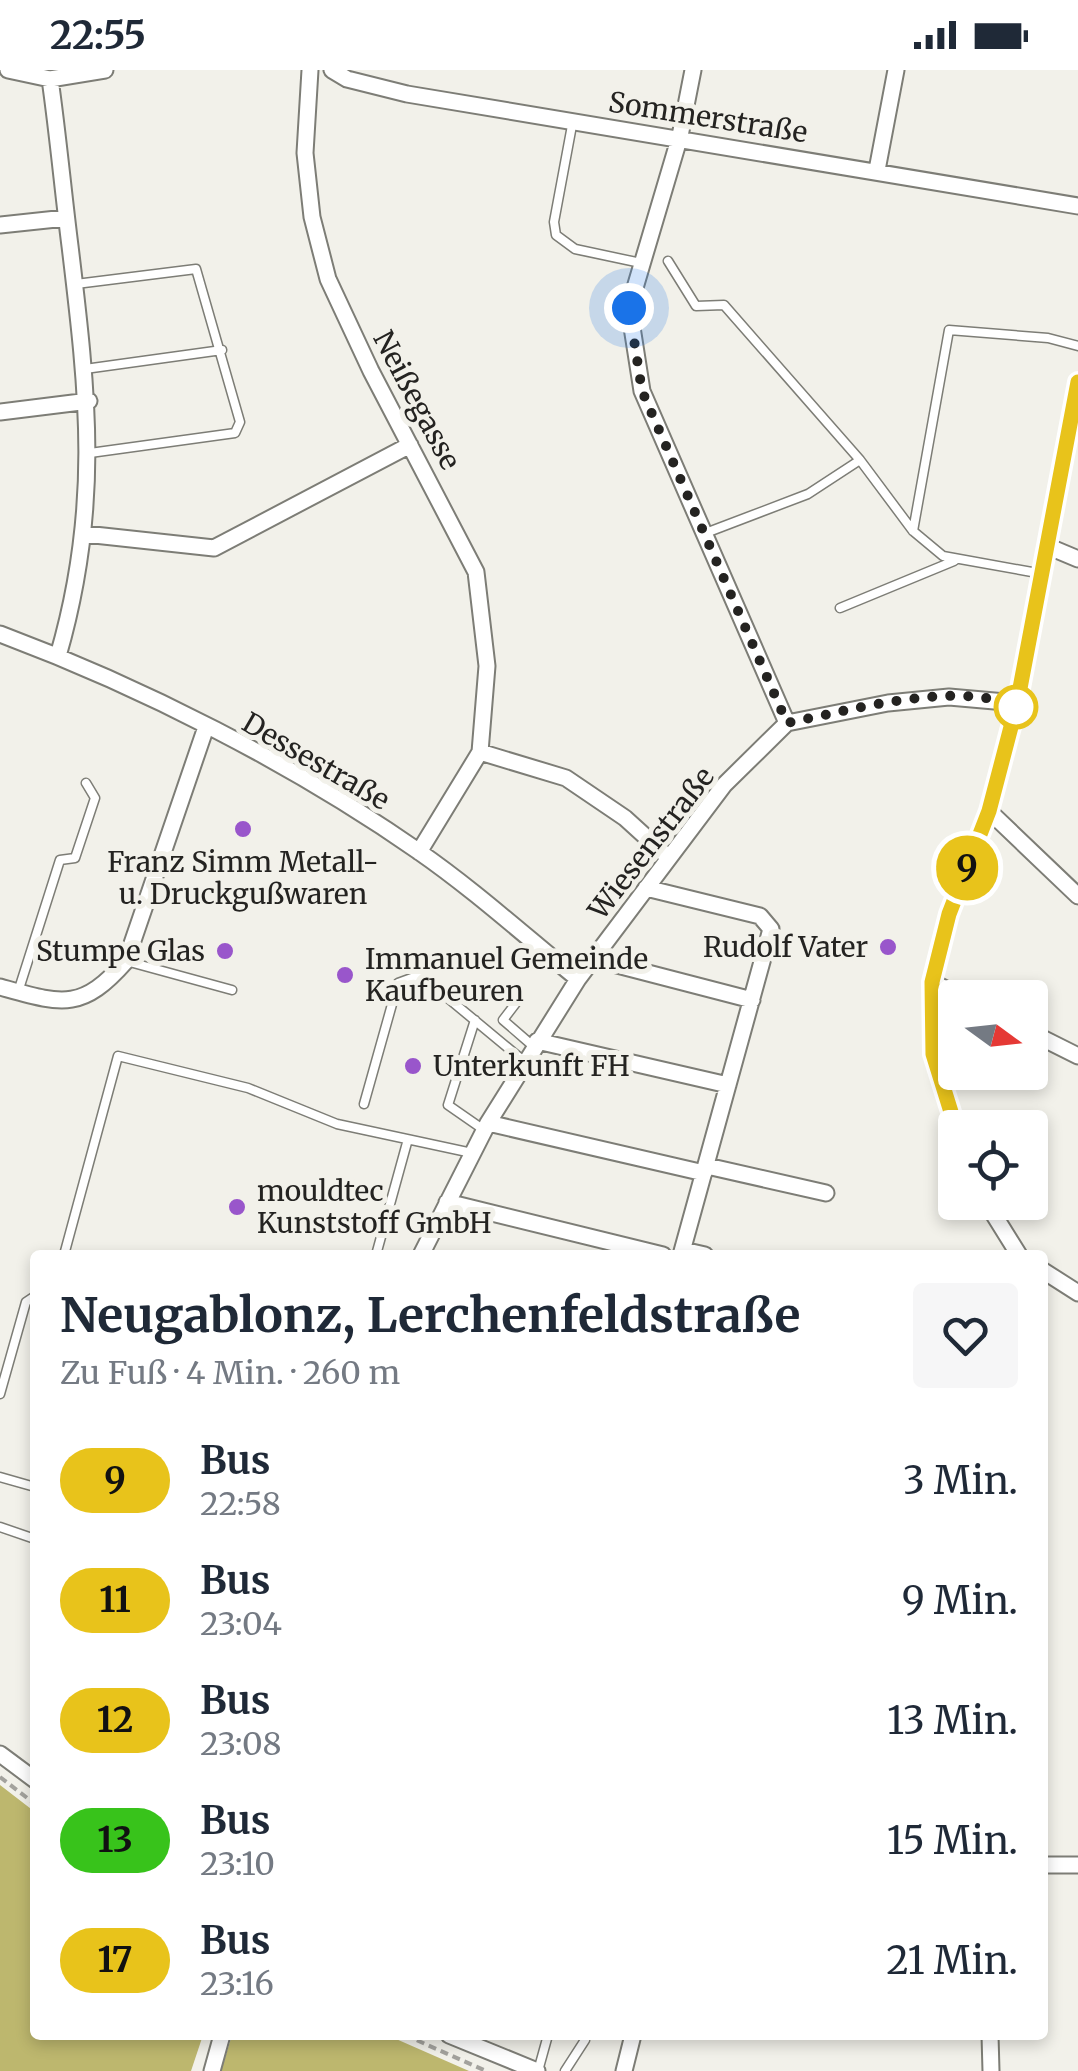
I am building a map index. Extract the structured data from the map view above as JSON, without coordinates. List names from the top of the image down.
{
  "streets": {
    "street": [
      "Sommerstraße",
      "Neißegasse",
      "Dessestraße",
      "Wiesenstraße"
    ]
  },
  "crossings": [
    ["Neißegasse", "Dessestraße"],
    ["Dessestraße", "Wiesenstraße"]
  ],
  "places": [
    "Franz Simm Metall- u. Druckgußwaren",
    "Rudolf Vater",
    "Stumpe Glas",
    "Immanuel Gemeinde Kaufbeuren",
    "Unterkunft FH",
    "mouldtec Kunststoff GmbH"
  ],
  "lines": ["bus line 9"],
  "north": "right",
  "page": {
    "status": "22:55",
    "on_map": "9",
    "heading": ["Neugablonz, Lerchenfeldstraße", "Zu Fuß · 4 Min. · 260 m"],
    "list": [
      {
        "mark": "9",
        "name": "Bus",
        "note": "22:58",
        "value": "3 Min."
      },
      {
        "mark": "11",
        "name": "Bus",
        "note": "23:04",
        "value": "9 Min."
      },
      {
        "mark": "12",
        "name": "Bus",
        "note": "23:08",
        "value": "13 Min."
      },
      {
        "mark": "13",
        "name": "Bus",
        "note": "23:10",
        "value": "15 Min."
      },
      {
        "mark": "17",
        "name": "Bus",
        "note": "23:16",
        "value": "21 Min."
      }
    ]
  }
}
